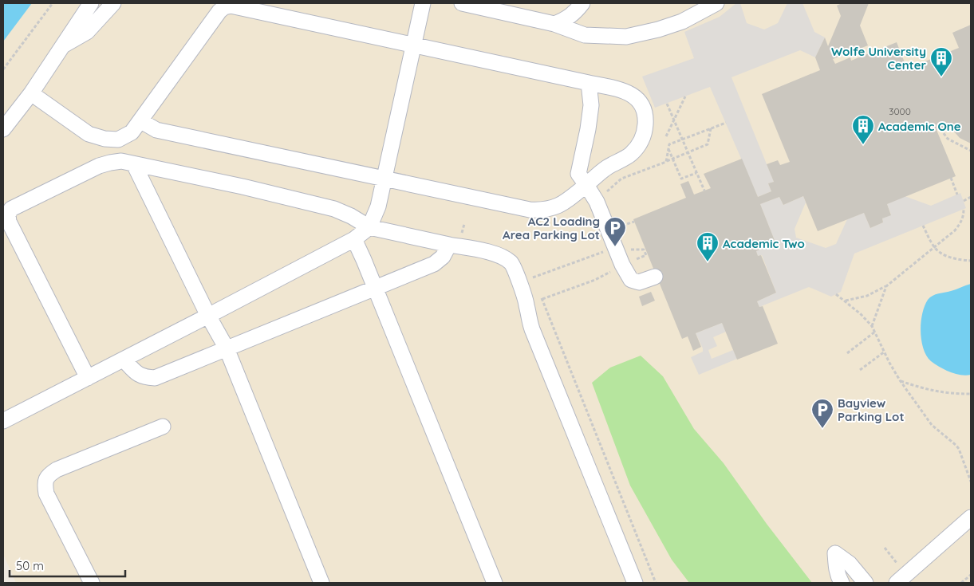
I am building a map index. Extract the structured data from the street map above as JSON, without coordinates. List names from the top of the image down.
{
  "places": {
    "building": ["Wolfe University Center", "Academic One", "Academic Two"],
    "parking": ["AC2 Loading Area Parking Lot", "Bayview Parking Lot"]
  },
  "house_numbers": ["3000"],
  "scale_bar": "50 m"
}
